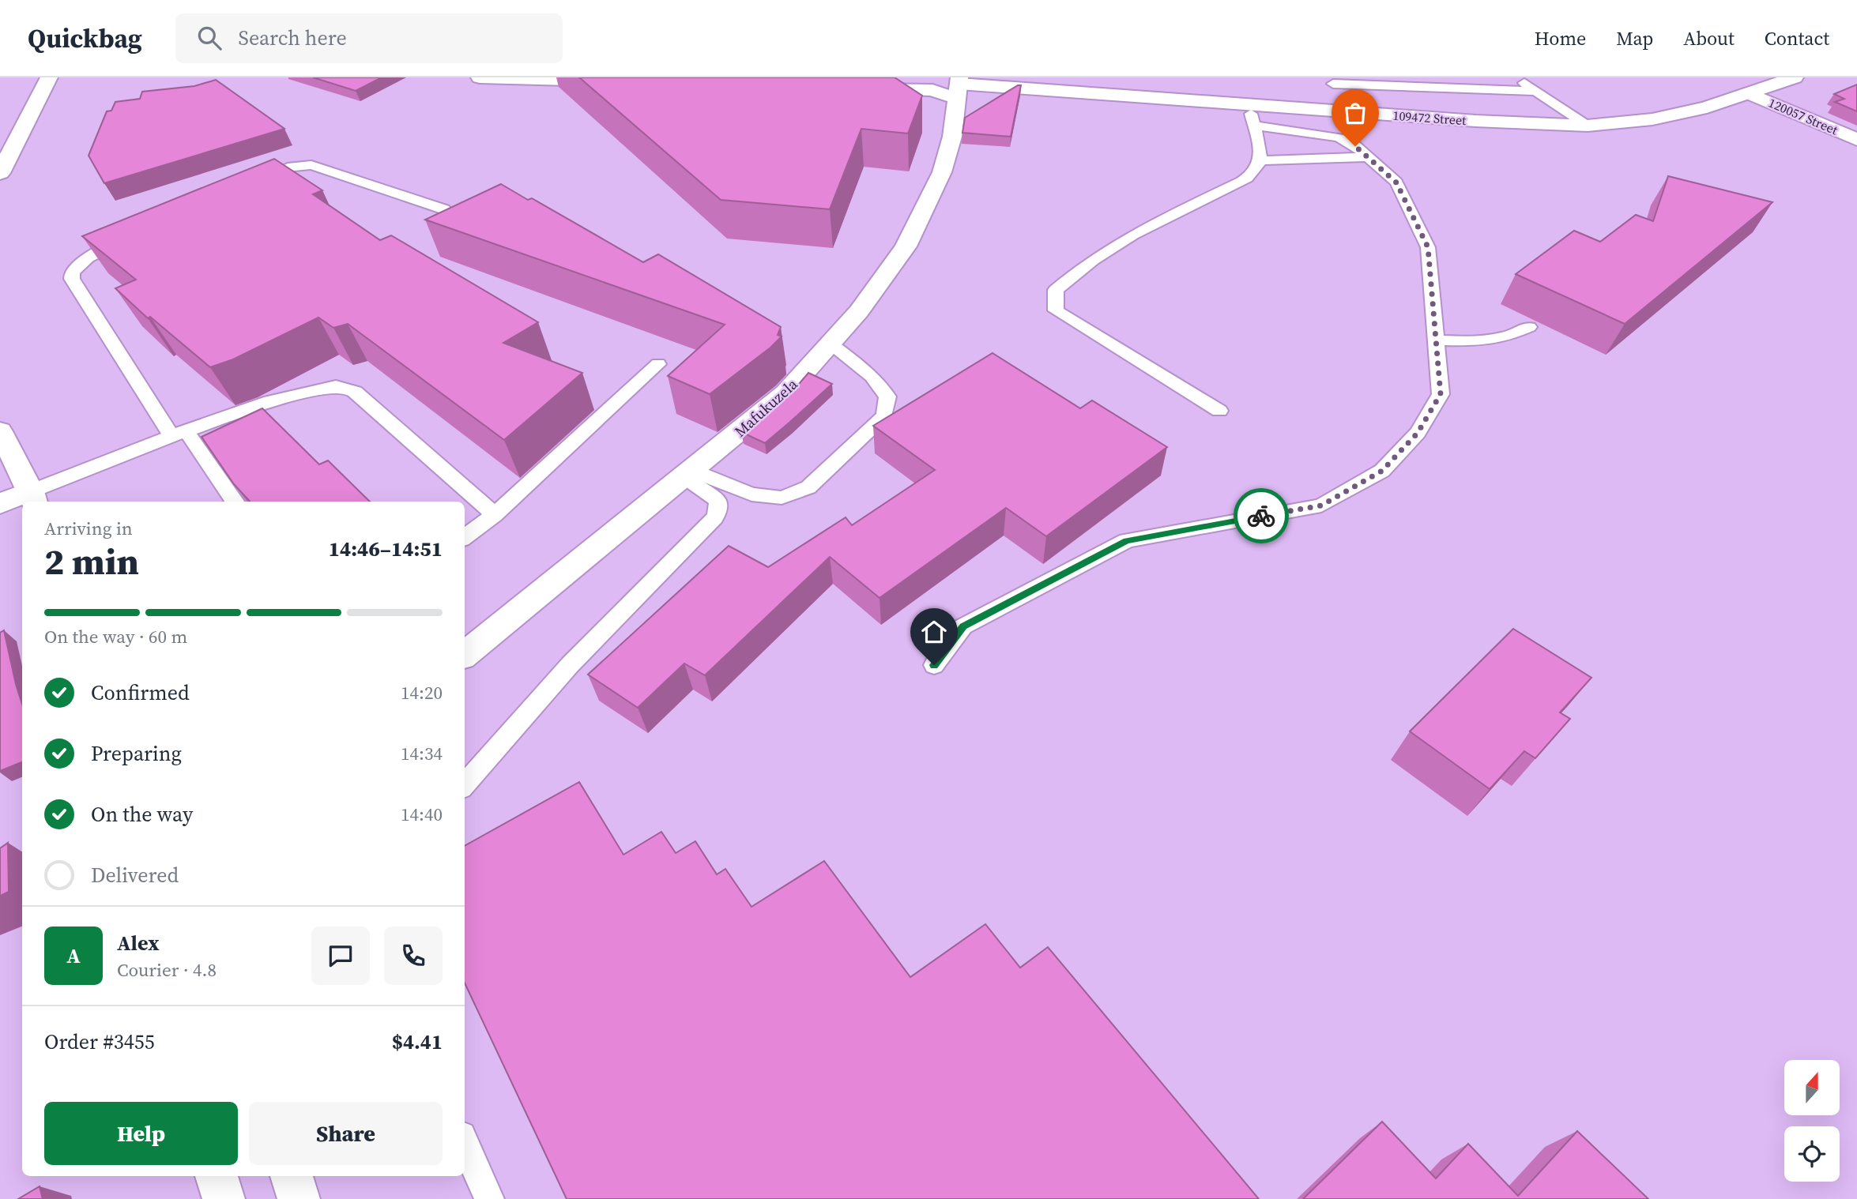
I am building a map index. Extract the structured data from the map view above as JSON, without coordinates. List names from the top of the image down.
{
  "streets": {
    "street": ["120057 Street", "109472 Street", "Mafukuzela"]
  },
  "crossings": [
    ["120057 Street", "109472 Street"],
    ["109472 Street", "Mafukuzela"]
  ],
  "north": "top",
  "page": {
    "header": "Quickbag",
    "search": "Search here",
    "nav": [
      "Home",
      "Map",
      "About",
      "Contact"
    ],
    "heading": ["2 min", "Arriving in", "14:46–14:51"],
    "panel": [
      "Alex",
      "Courier · 4.8",
      "Order #3455",
      "$4.41"
    ],
    "bar": "On the way · 60 m",
    "list": [
      ["Confirmed", "14:20"],
      ["Preparing", "14:34"],
      ["On the way", "14:40"],
      "Delivered"
    ],
    "round": "A",
    "buttons": ["Help", "Share"]
  }
}
